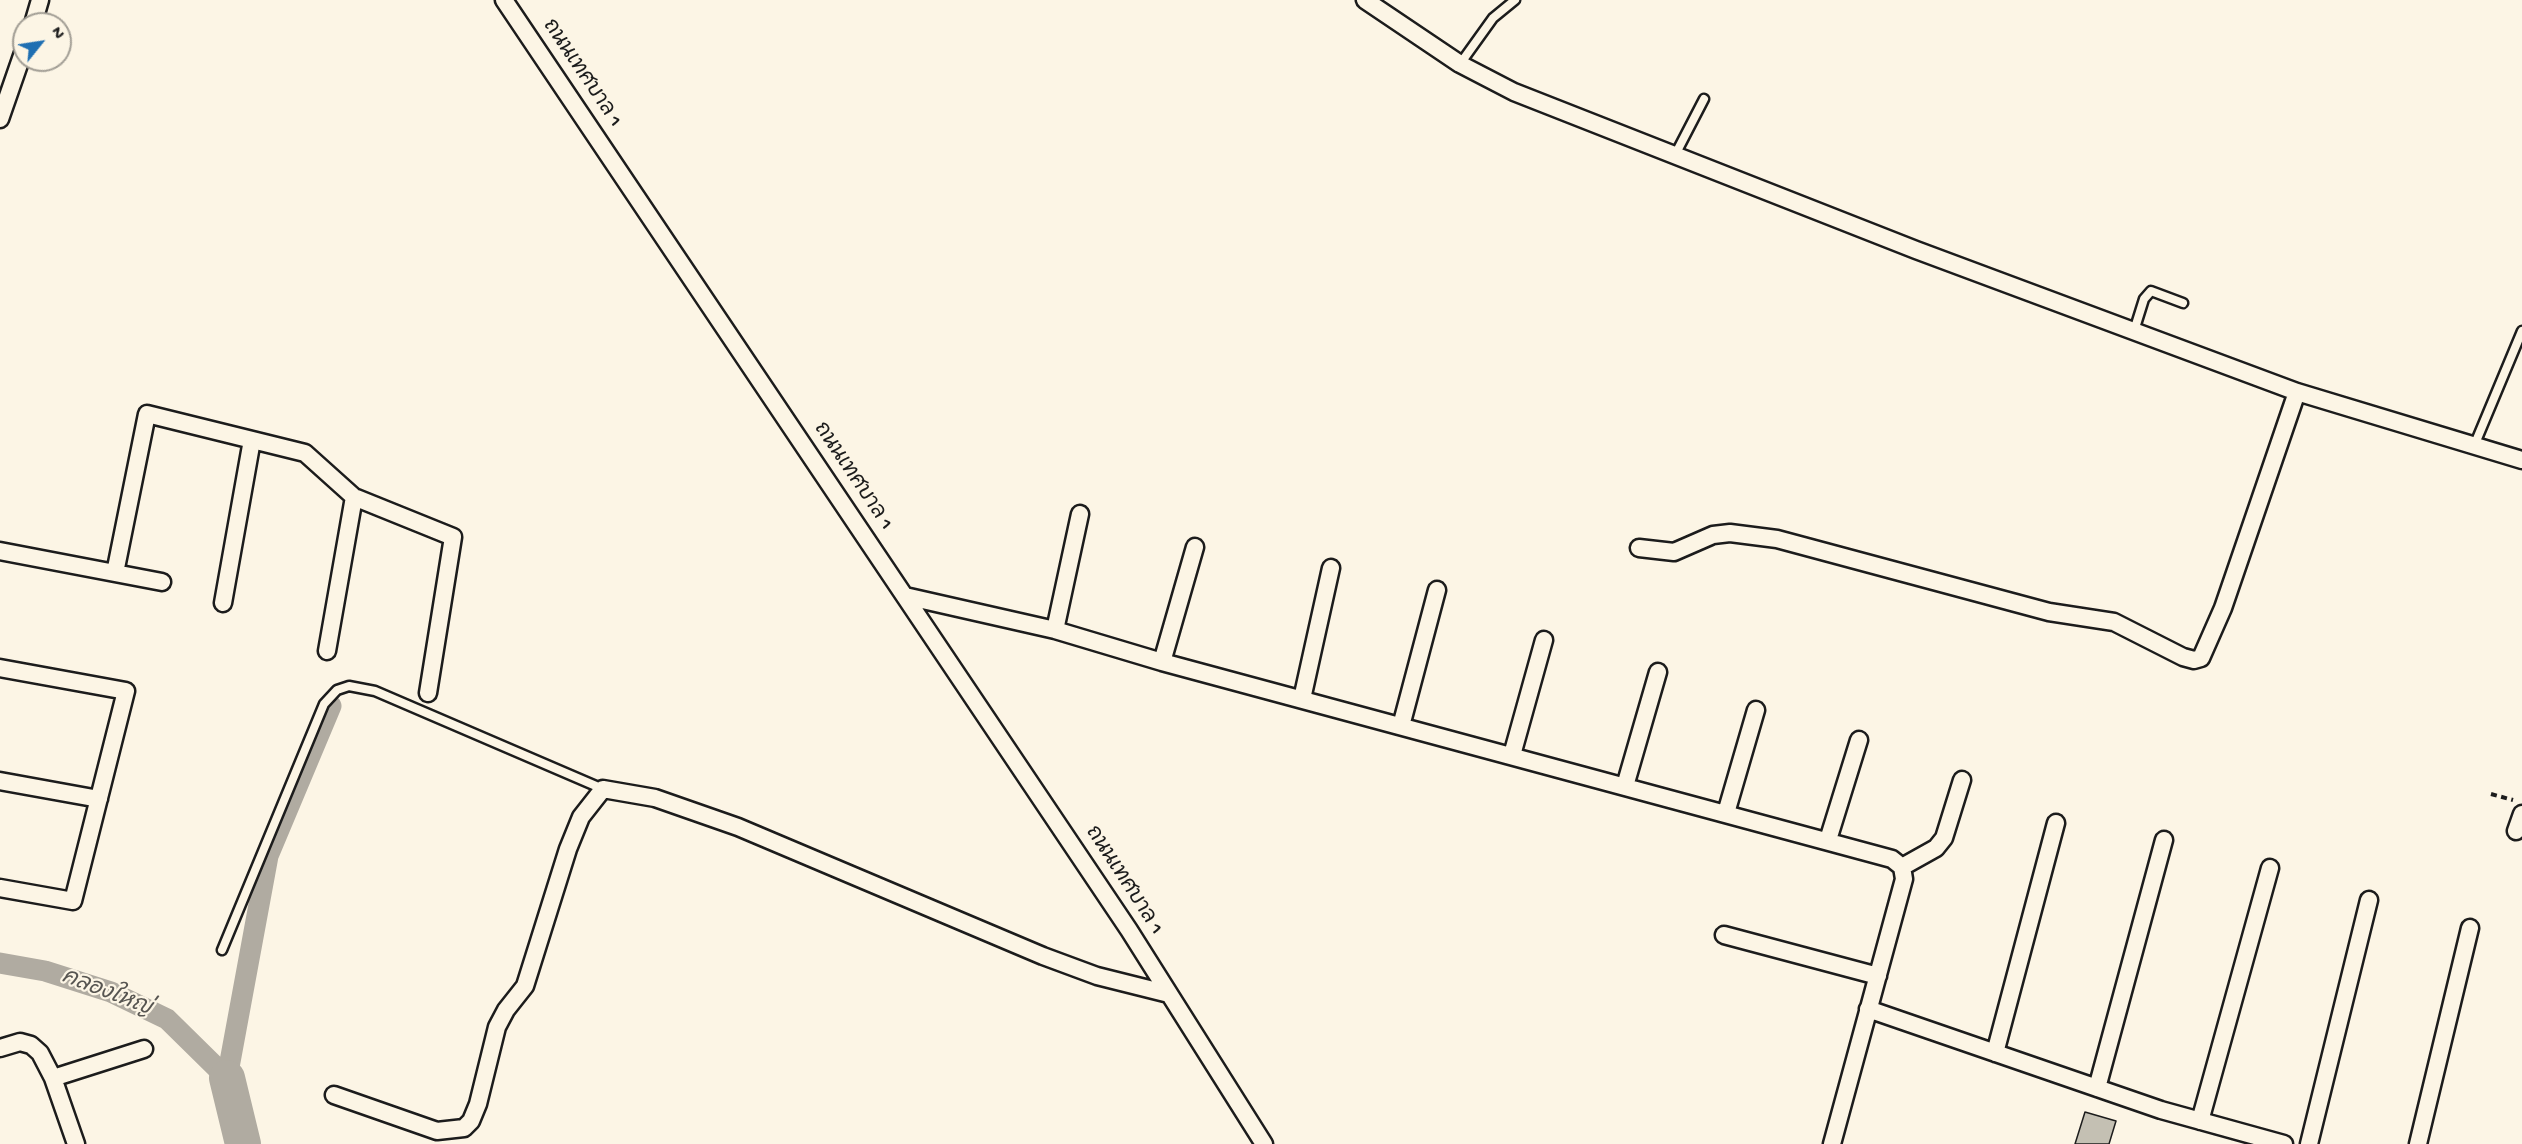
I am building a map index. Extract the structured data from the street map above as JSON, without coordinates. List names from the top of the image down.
{
  "streets": {
    "street": ["ถนนเทศบาล 1"]
  },
  "water": ["คลองใหญ่"],
  "north": "top right"
}
